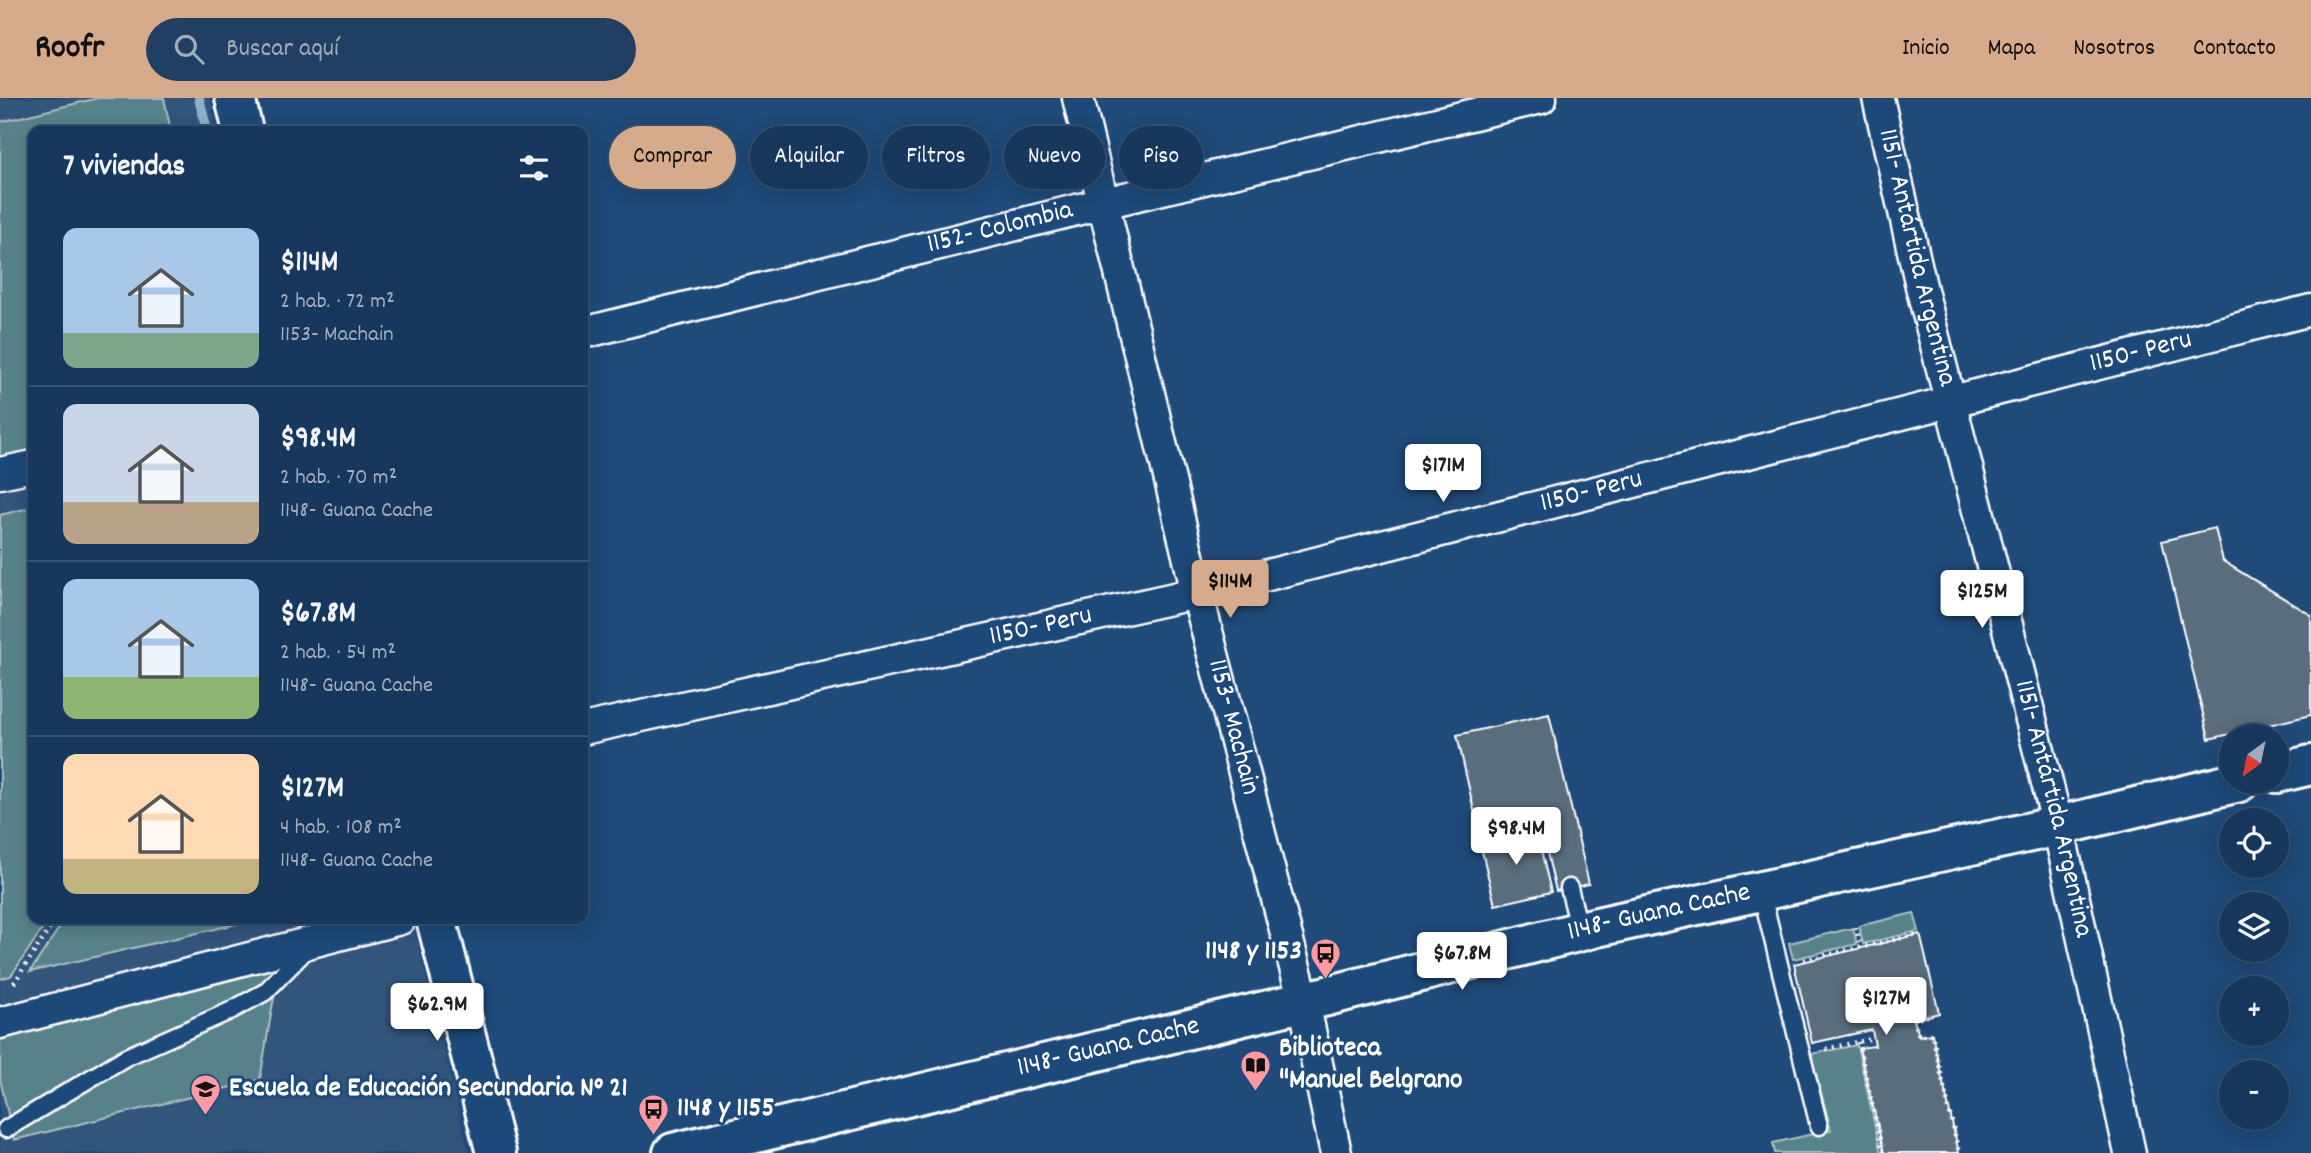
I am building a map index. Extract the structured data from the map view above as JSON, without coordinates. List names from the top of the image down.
{
  "streets": {
    "main road": ["1148- Guana Cache"],
    "street": [
      "1152- Colombia",
      "1151- Antártida Argentina",
      "1150- Peru",
      "1153- Machain"
    ]
  },
  "crossings": [
    ["1152- Colombia", "1153- Machain"],
    ["1151- Antártida Argentina", "1150- Peru"],
    ["1151- Antártida Argentina", "1148- Guana Cache"],
    ["1150- Peru", "1153- Machain"],
    ["1153- Machain", "1148- Guana Cache"]
  ],
  "places": {
    "bus stop": ["1148 y 1153", "1148 y 1155"],
    "library": ["Biblioteca \"Manuel Belgrano"],
    "school or university": ["Escuela de Educación Secundaria N° 21"]
  },
  "north": "bottom left",
  "page": {
    "header": "Roofr",
    "search": "Buscar aquí",
    "nav": [
      "Inicio",
      "Mapa",
      "Nosotros",
      "Contacto"
    ],
    "chip": [
      "Comprar",
      "Alquilar",
      "Filtros",
      "Nuevo",
      "Piso"
    ],
    "heading": "7 viviendas",
    "list": [
      {
        "name": "$114M",
        "note": "2 hab. · 72 m² · 1153- Machain"
      },
      {
        "name": "$98.4M",
        "note": "2 hab. · 70 m² · 1148- Guana Cache"
      },
      {
        "name": "$67.8M",
        "note": "2 hab. · 54 m² · 1148- Guana Cache"
      },
      {
        "name": "$127M",
        "note": "4 hab. · 108 m² · 1148- Guana Cache"
      }
    ],
    "price": [
      "$171M",
      "$114M",
      "$125M",
      "$98.4M",
      "$67.8M",
      "$127M",
      "$62.9M"
    ],
    "map_buttons": ["+", "−"]
  }
}
